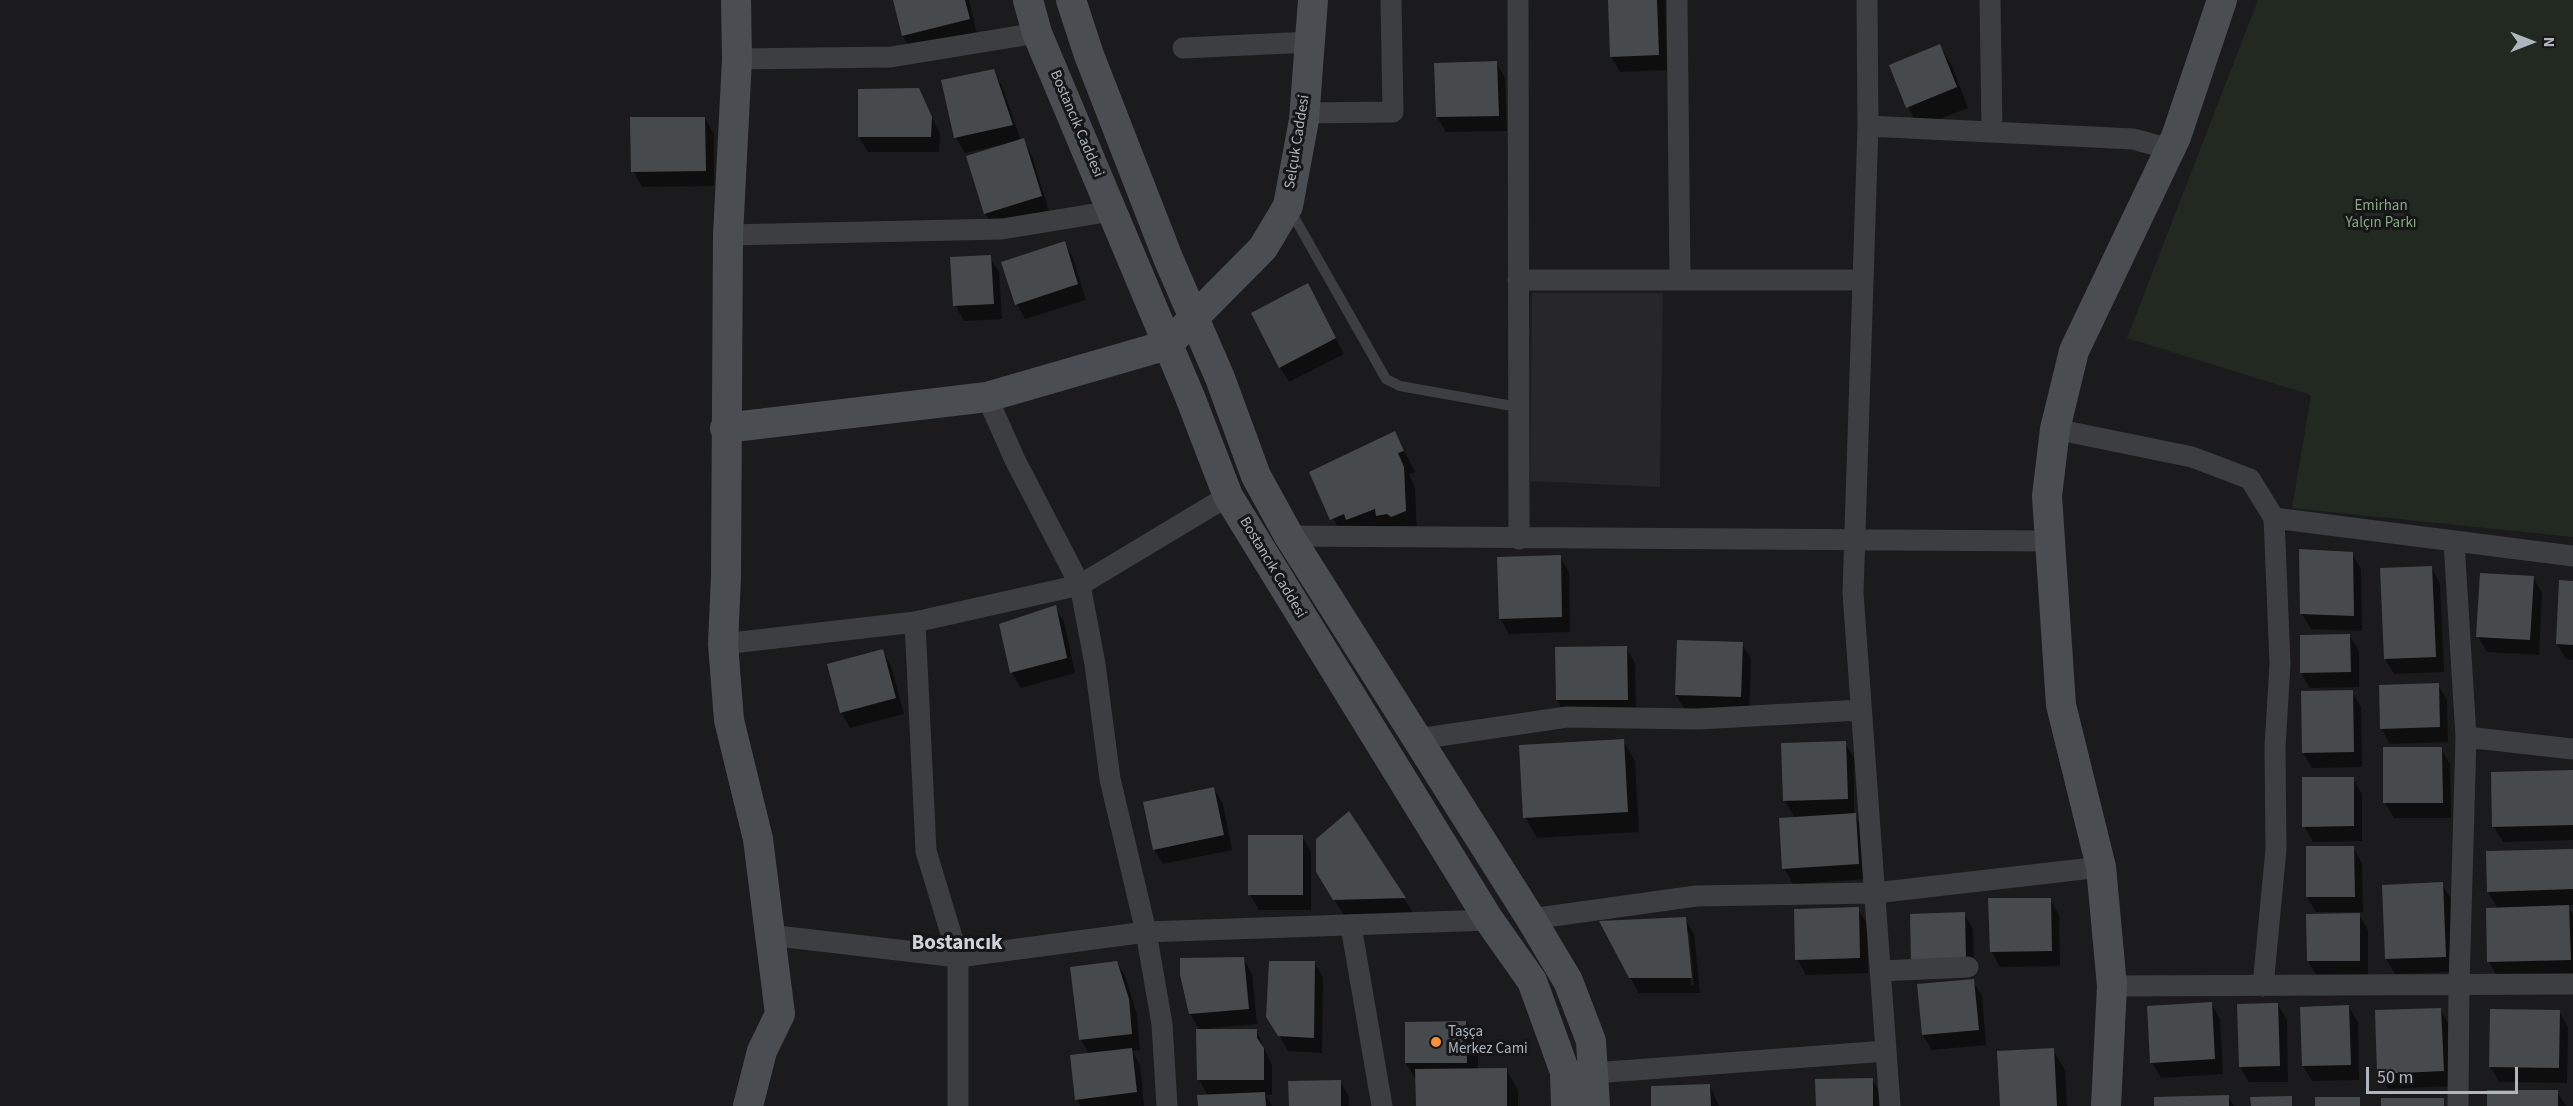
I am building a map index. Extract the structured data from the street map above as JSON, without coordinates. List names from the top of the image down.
{
  "streets": {
    "street": ["Bostancık Caddesi", "Selçuk Caddesi"]
  },
  "crossings": [
    ["Bostancık Caddesi", "Selçuk Caddesi"]
  ],
  "districts": ["Bostancık"],
  "parks": ["Emirhan Yalçın Parkı"],
  "places": ["Taşça Merkez Cami"],
  "scale_bar": "50 m",
  "north": "right"
}
